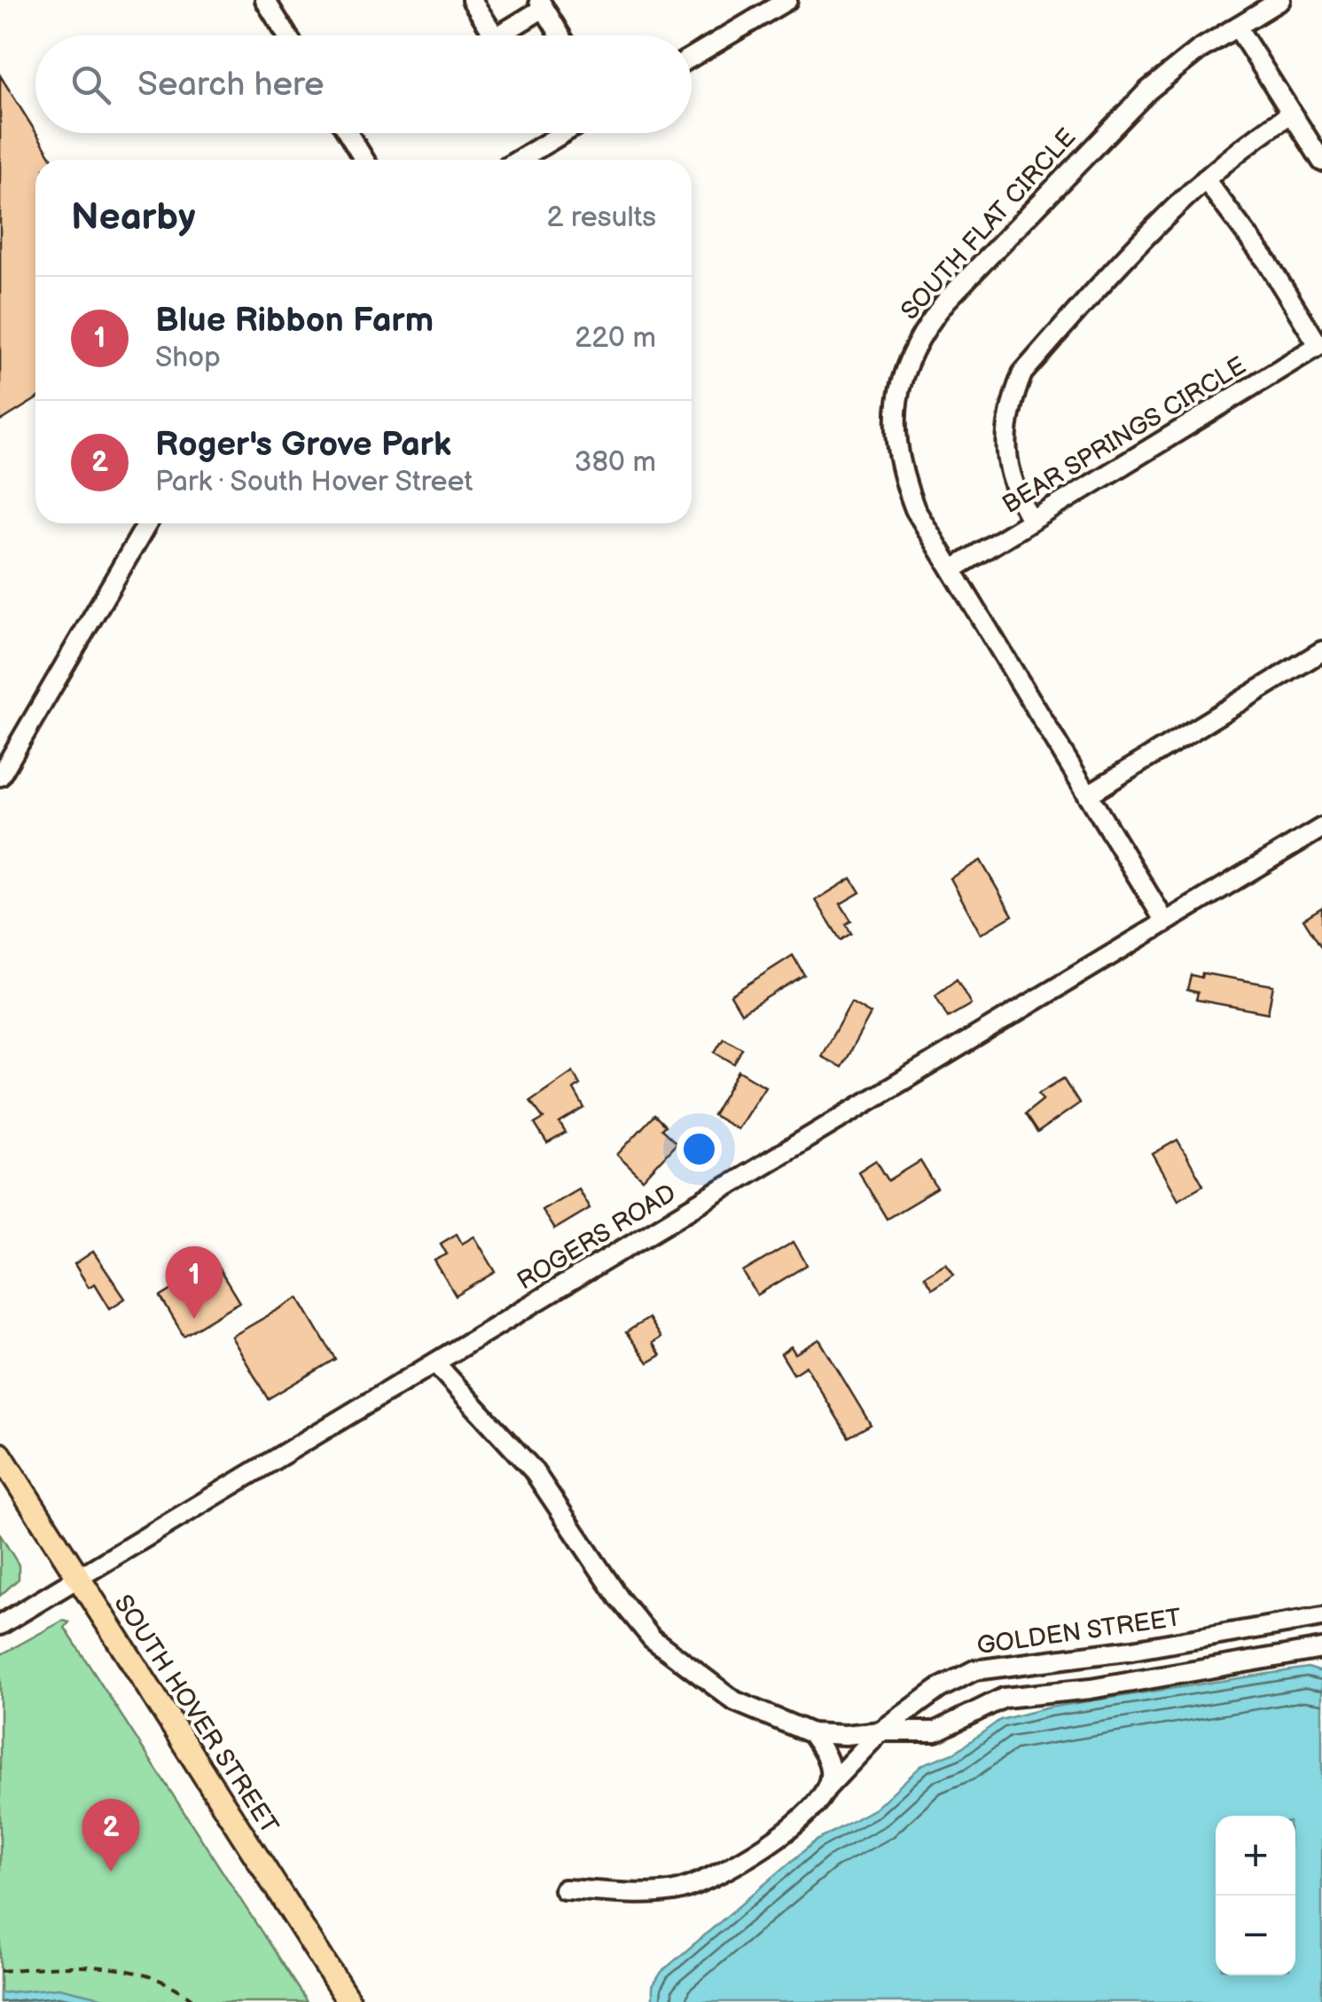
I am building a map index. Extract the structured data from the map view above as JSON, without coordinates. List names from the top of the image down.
{
  "streets": {
    "main road": ["SOUTH HOVER STREET"],
    "street": [
      "SOUTH FLAT CIRCLE",
      "BEAR SPRINGS CIRCLE",
      "ROGERS ROAD",
      "GOLDEN STREET"
    ]
  },
  "crossings": [
    ["SOUTH FLAT CIRCLE", "BEAR SPRINGS CIRCLE"],
    ["SOUTH FLAT CIRCLE", "ROGERS ROAD"],
    ["ROGERS ROAD", "SOUTH HOVER STREET"]
  ],
  "page": {
    "search": "Search here",
    "heading": ["Nearby", "2 results"],
    "list": [
      {
        "mark": "1",
        "name": "Blue Ribbon Farm",
        "note": "Shop",
        "value": "220 m"
      },
      {
        "mark": "2",
        "name": "Roger's Grove Park",
        "note": "Park · South Hover Street",
        "value": "380 m"
      }
    ],
    "pins": ["1", "2"],
    "map_buttons": ["+", "−"]
  }
}
